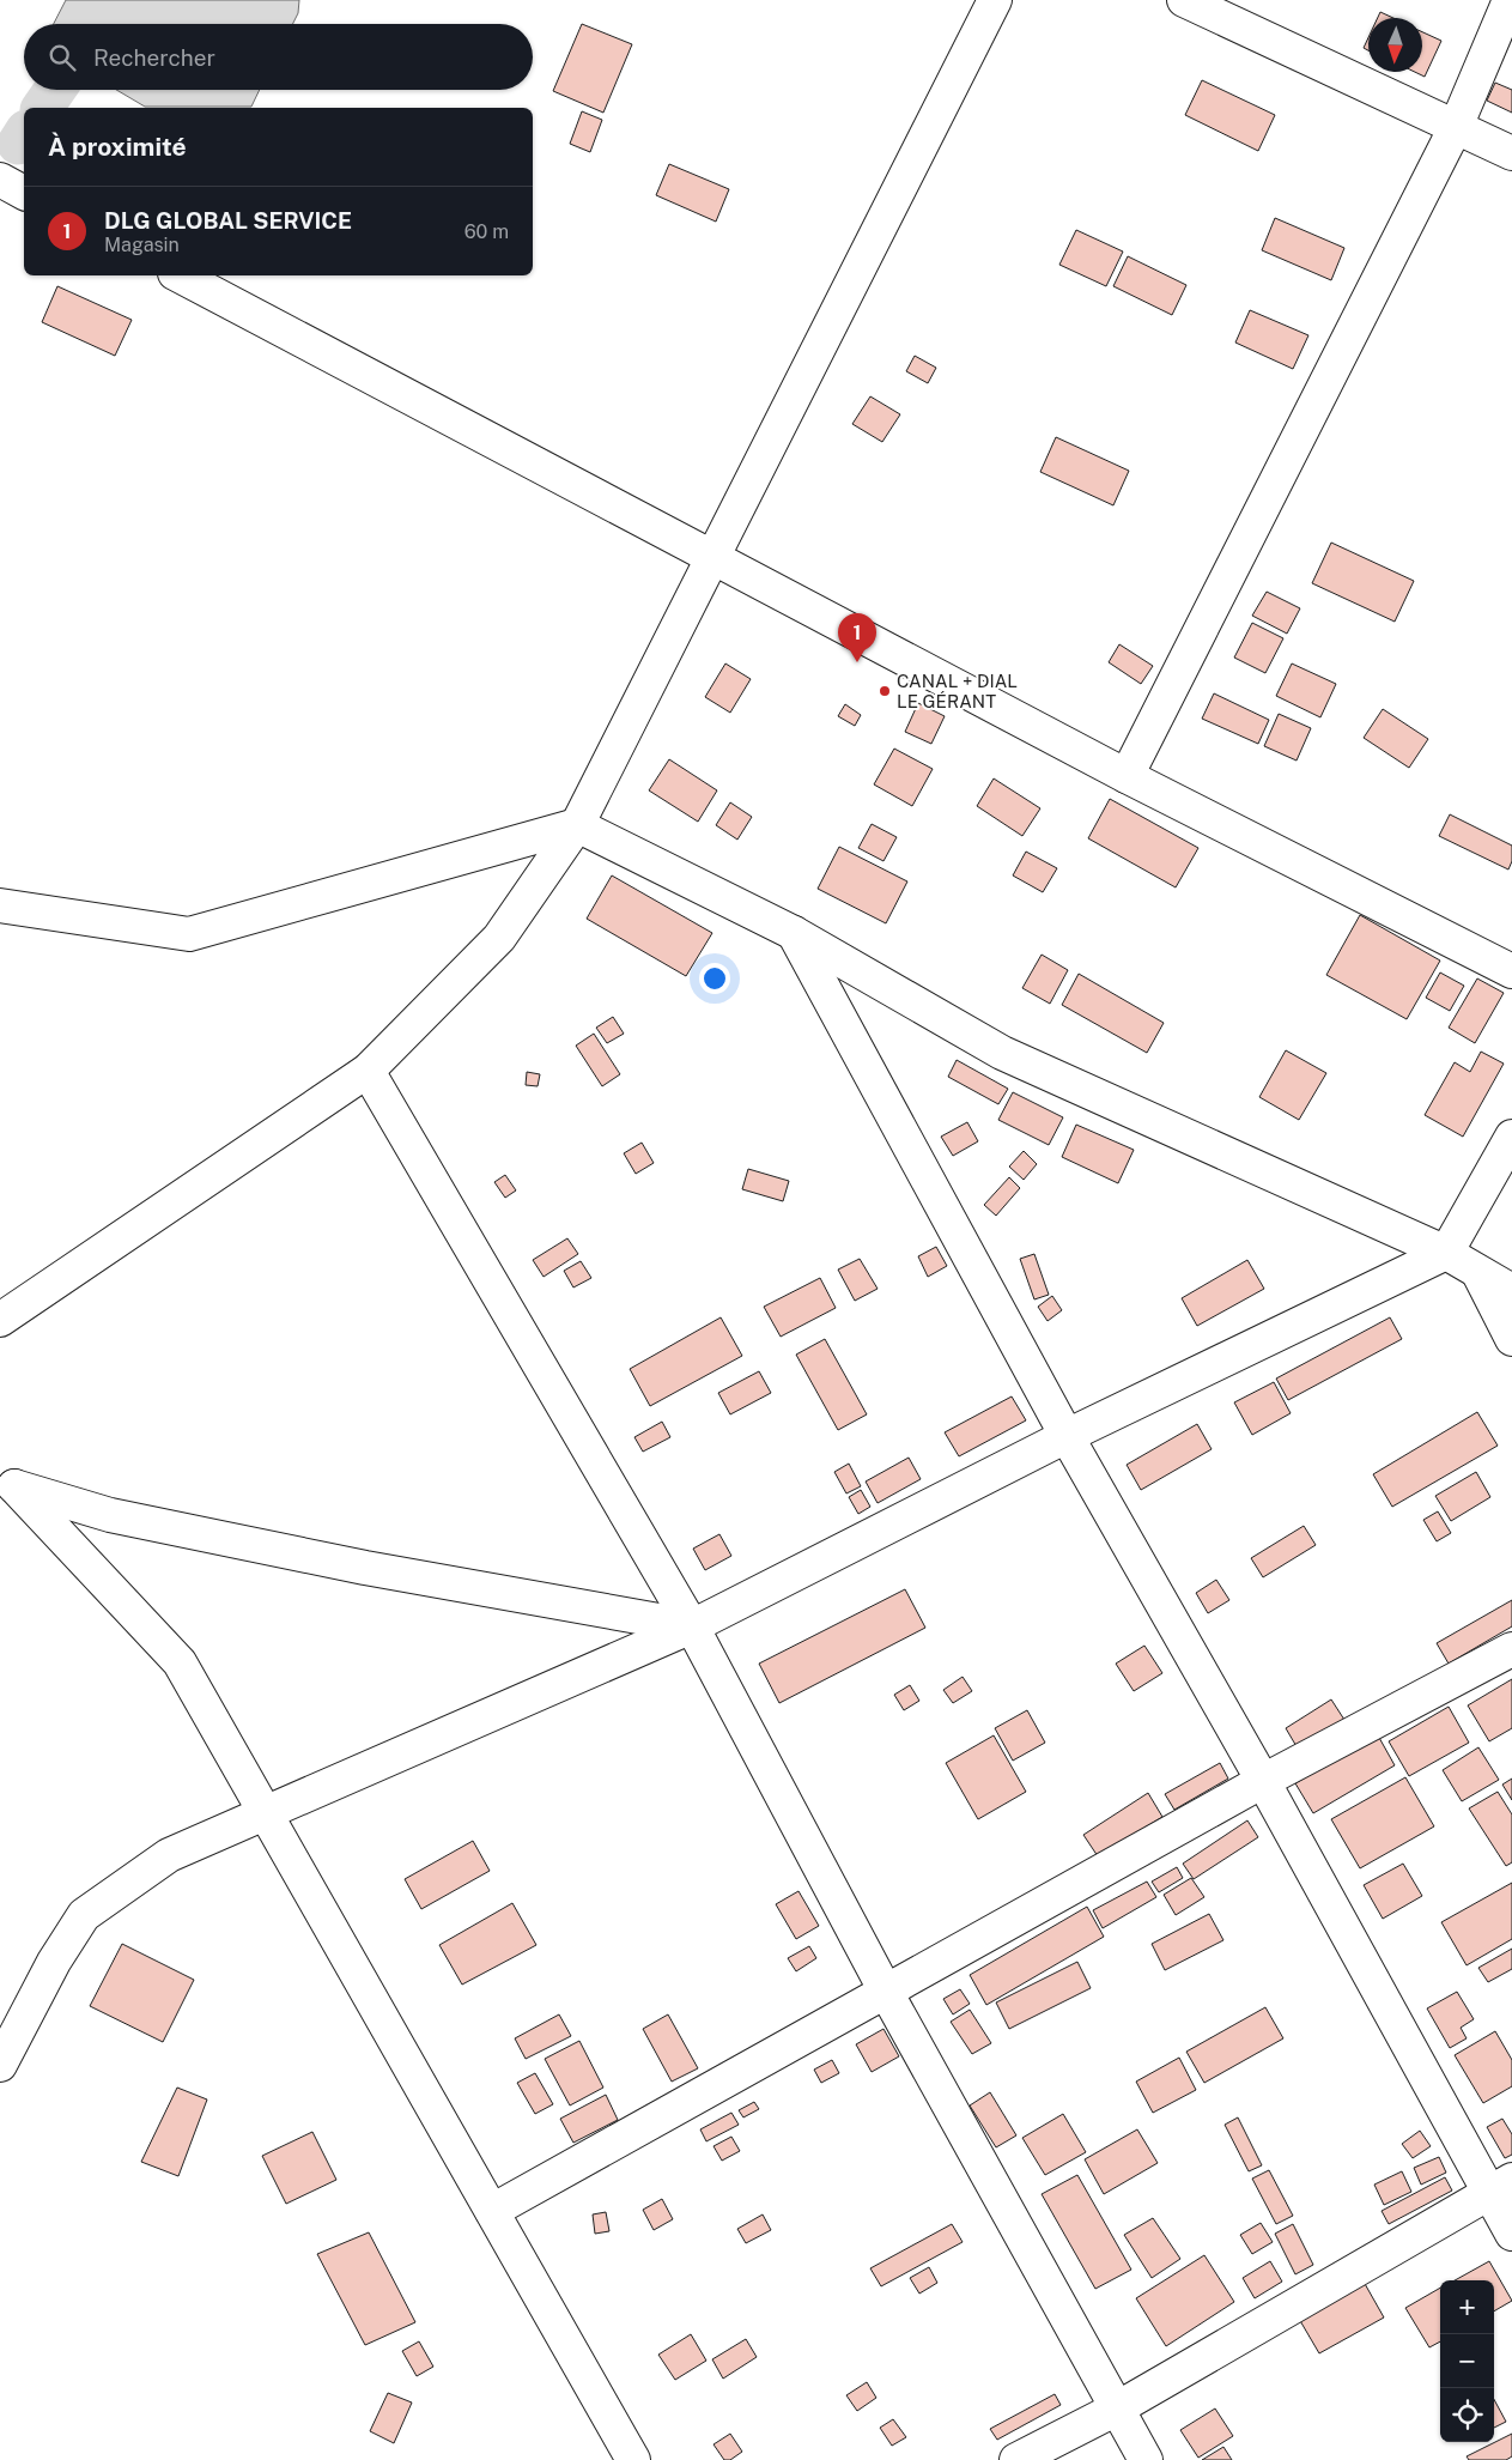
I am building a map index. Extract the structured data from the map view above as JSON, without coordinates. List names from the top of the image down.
{
  "places": ["CANAL + DIAL LE GÉRANT"],
  "north": "bottom",
  "page": {
    "search": "Rechercher",
    "heading": "À proximité",
    "list": [
      {
        "mark": "1",
        "name": "DLG GLOBAL SERVICE",
        "note": "Magasin",
        "value": "60 m"
      }
    ],
    "pins": "1",
    "map_buttons": ["+", "−"]
  }
}
